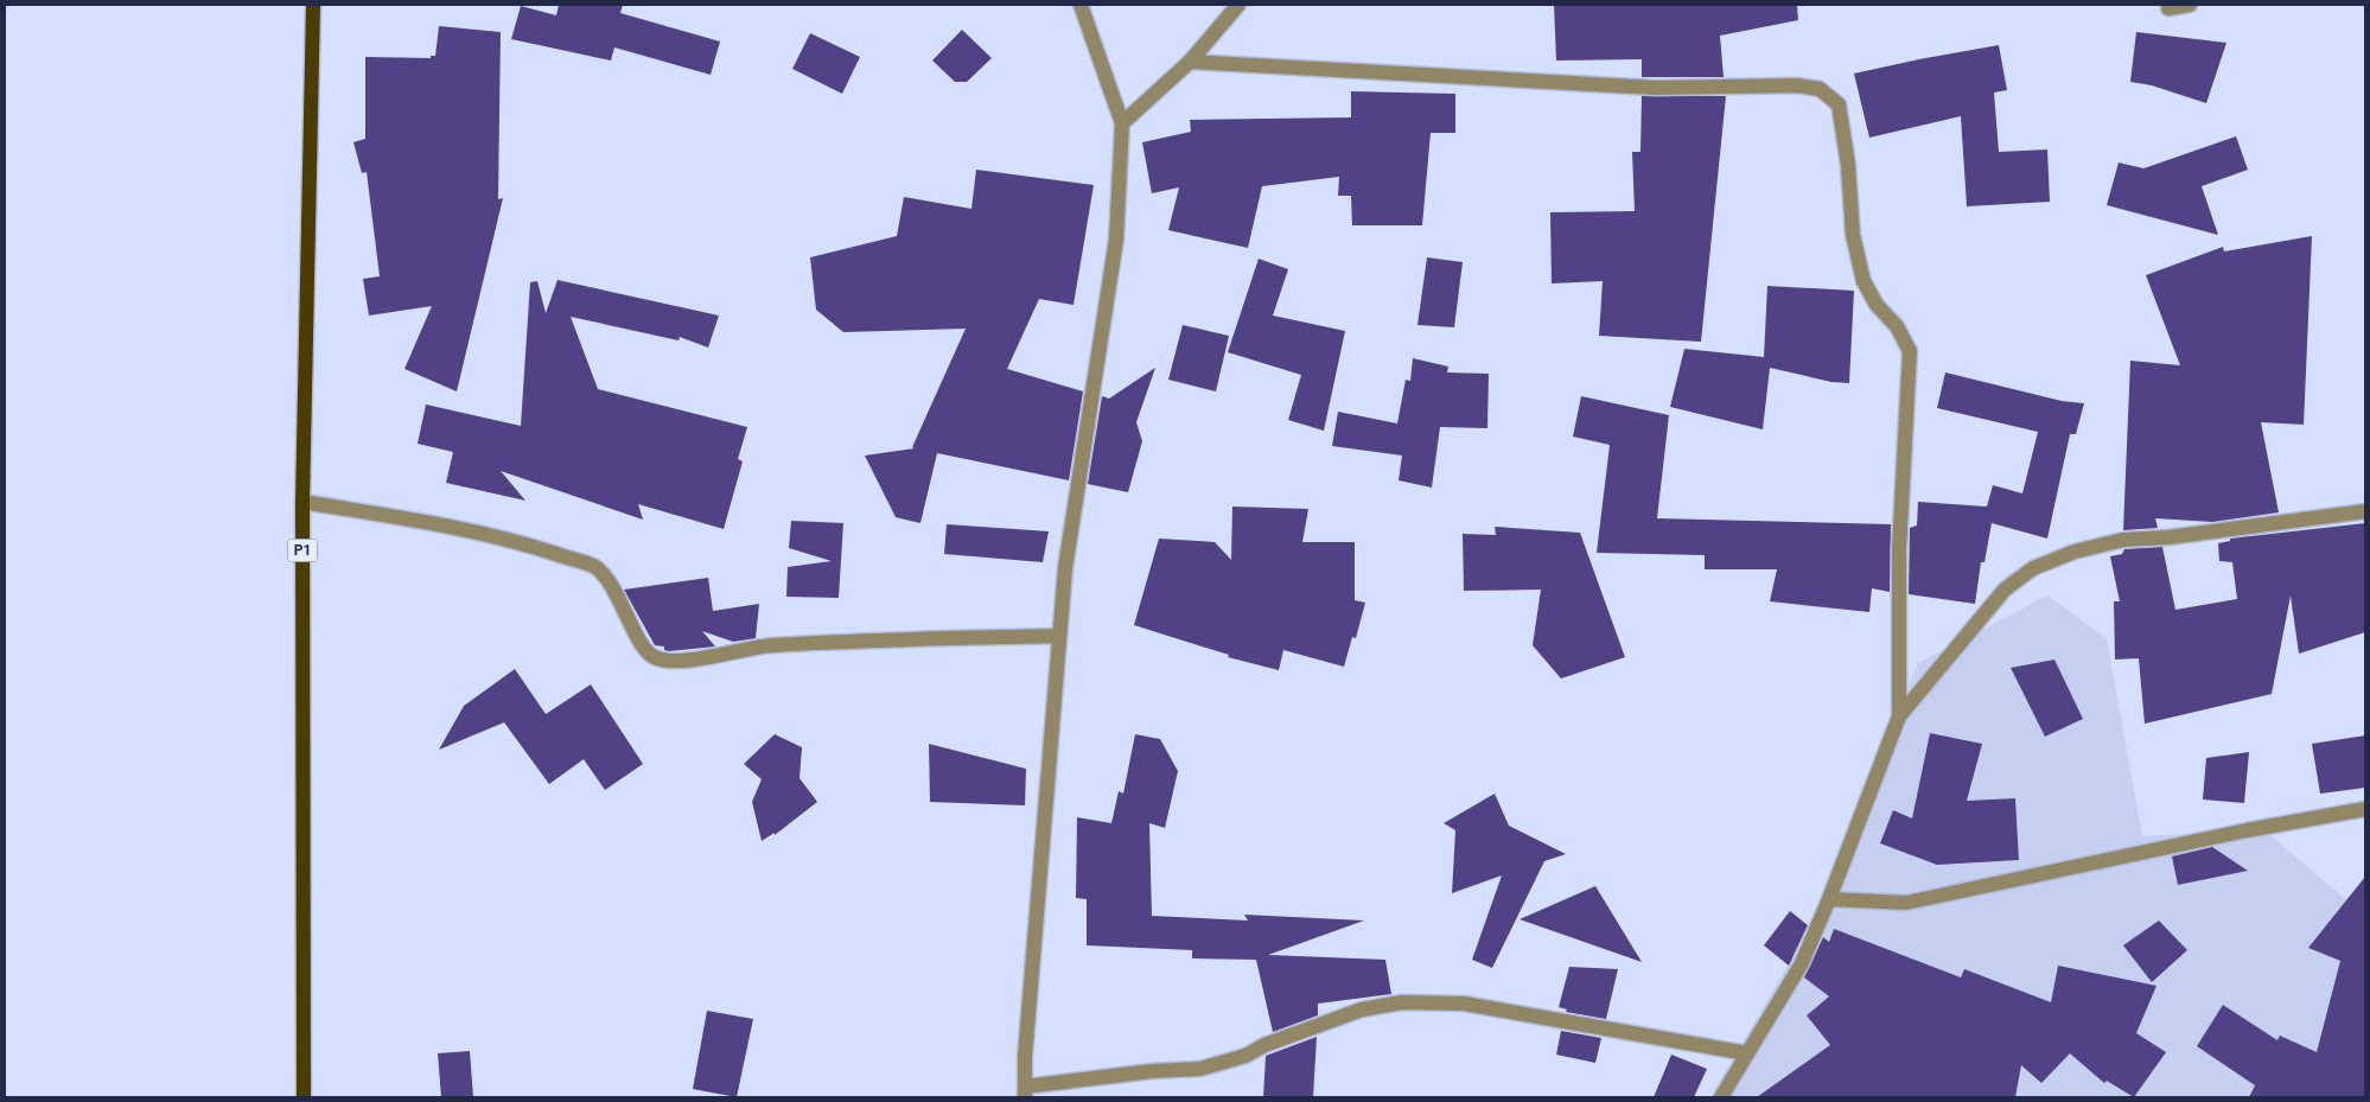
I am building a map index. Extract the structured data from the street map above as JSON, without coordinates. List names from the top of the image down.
{
  "streets": {
    "main road": ["P1"]
  }
}
